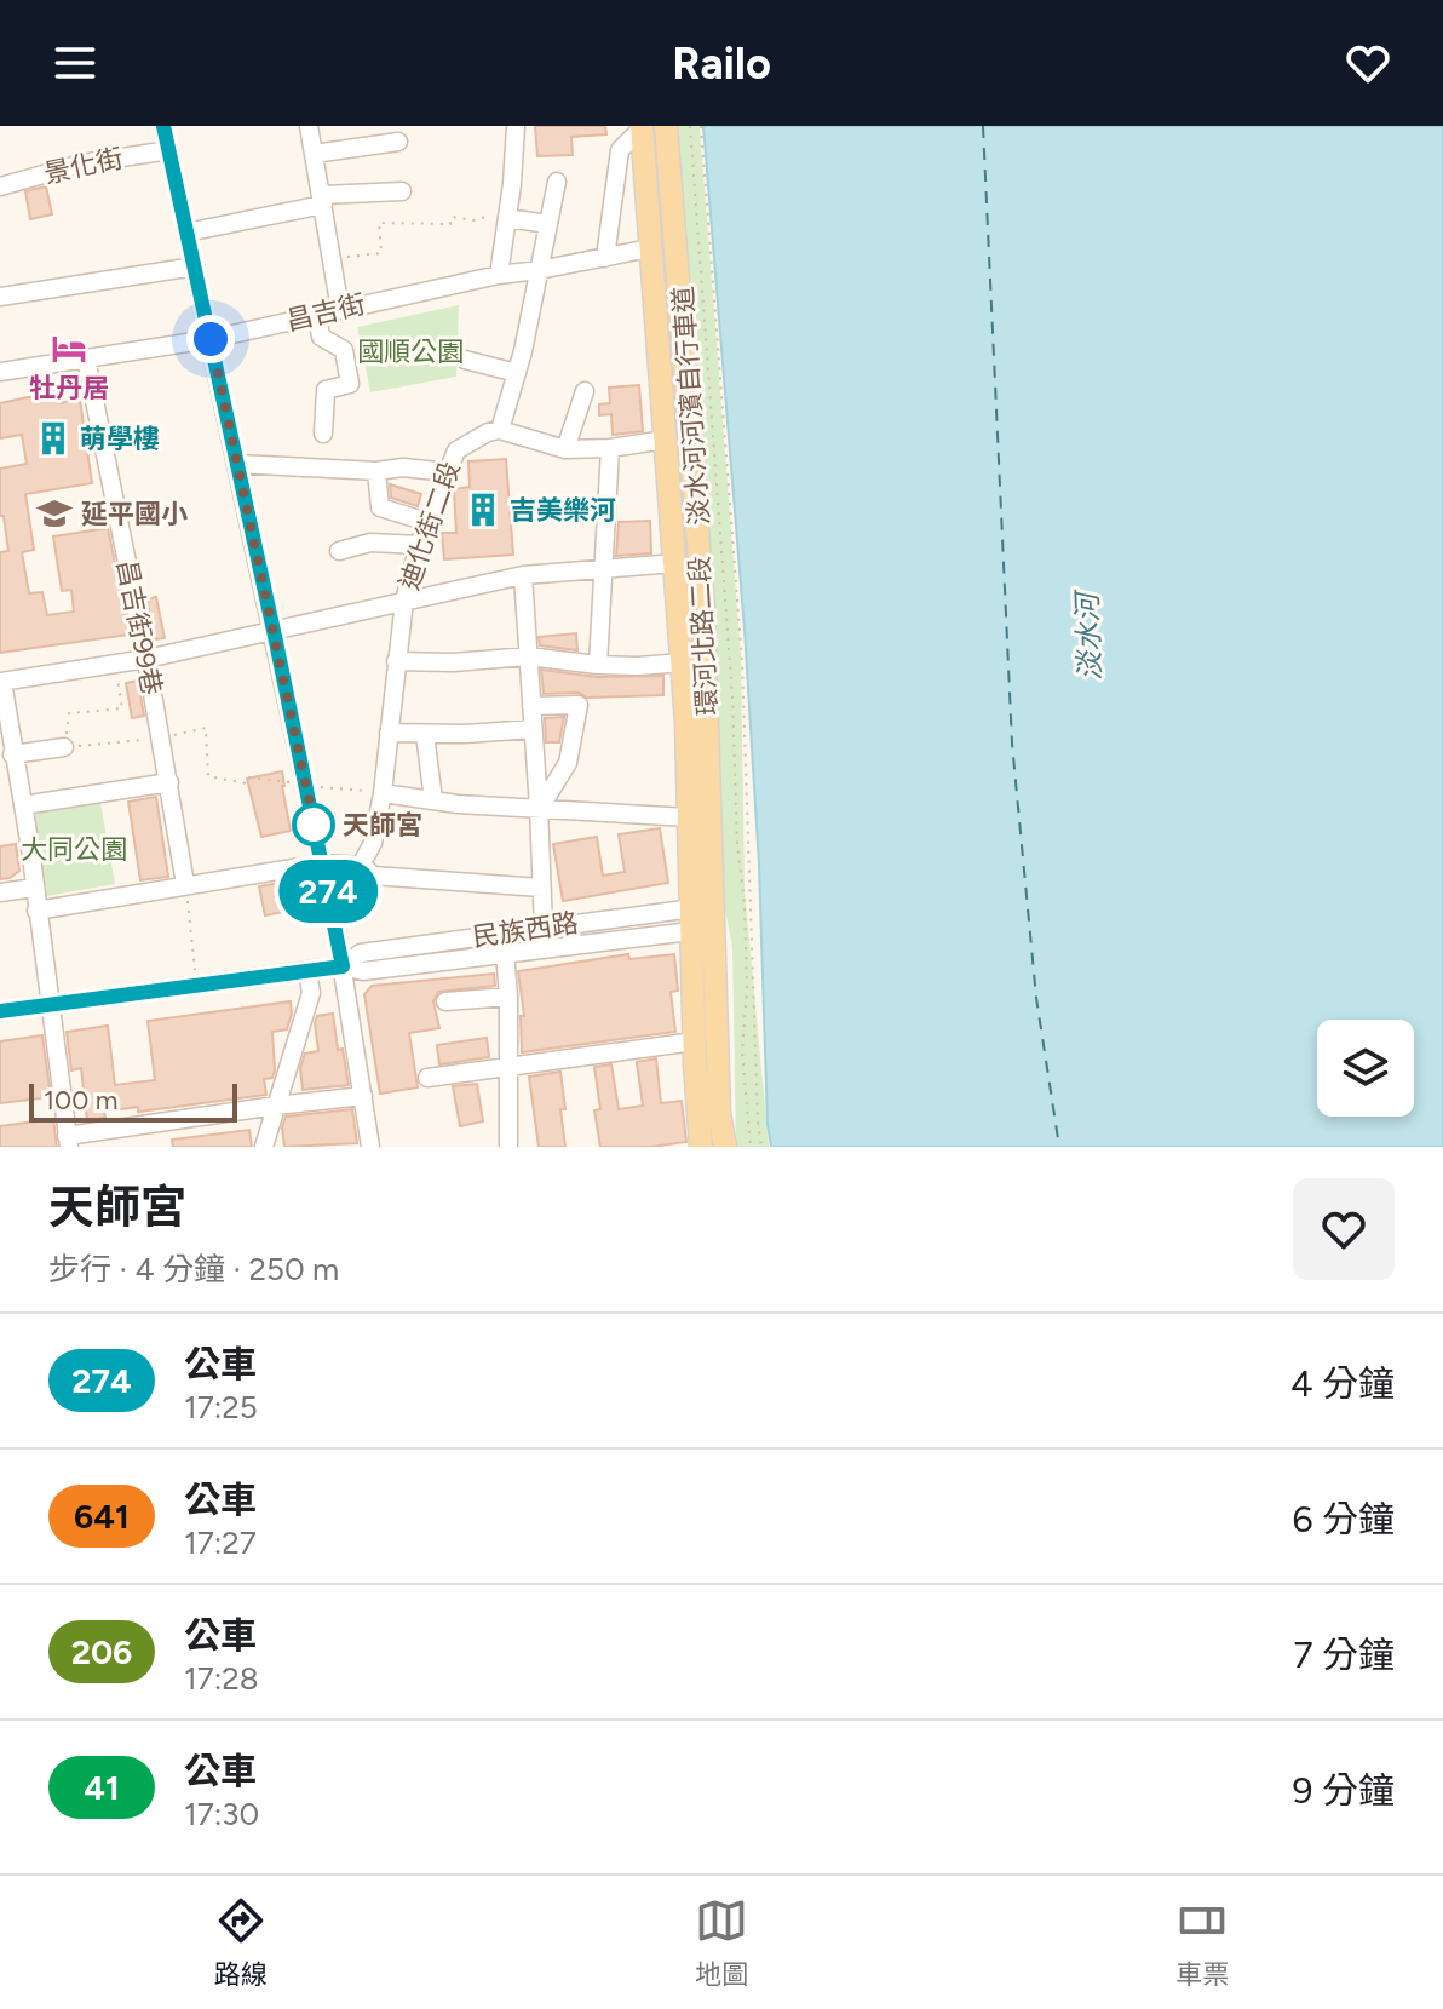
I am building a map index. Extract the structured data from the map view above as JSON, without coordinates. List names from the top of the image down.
{
  "streets": {
    "main road": ["環河北路二段"],
    "street": [
      "景化街",
      "昌吉街",
      "迪化街二段",
      "昌吉街99巷",
      "民族西路"
    ],
    "path": ["淡水河河濱自行車道"]
  },
  "crossings": [
    ["昌吉街", "昌吉街99巷"],
    ["昌吉街", "環河北路二段"],
    ["環河北路二段", "民族西路"]
  ],
  "water": ["淡水河"],
  "parks": ["國順公園", "大同公園"],
  "places": {
    "hotel": ["牡丹居"],
    "building": ["萌學樓", "吉美樂河"],
    "school or university": ["延平國小"],
    "other": ["天師宮"]
  },
  "lines": ["bus line 274"],
  "scale_bar": "100 m",
  "page": {
    "header": "Railo",
    "on_map": "274",
    "scale": "100 m",
    "heading": ["天師宮", "步行 · 4 分鐘 · 250 m"],
    "list": [
      {
        "mark": "274",
        "name": "公車",
        "note": "17:25",
        "value": "4 分鐘"
      },
      {
        "mark": "641",
        "name": "公車",
        "note": "17:27",
        "value": "6 分鐘"
      },
      {
        "mark": "206",
        "name": "公車",
        "note": "17:28",
        "value": "7 分鐘"
      },
      {
        "mark": "41",
        "name": "公車",
        "note": "17:30",
        "value": "9 分鐘"
      }
    ],
    "tabs": ["路線", "地圖", "車票"]
  }
}
